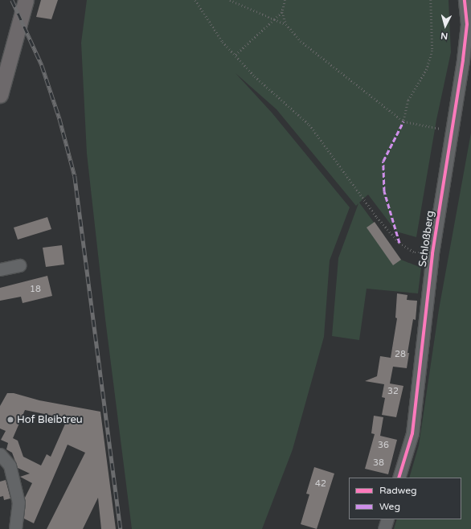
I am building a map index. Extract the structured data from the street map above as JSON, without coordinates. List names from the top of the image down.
{
  "streets": {
    "street": ["Schloßberg"]
  },
  "places": ["Hof Bleibtreu"],
  "house_numbers": [
    "18",
    "28",
    "32",
    "36",
    "38",
    "42"
  ],
  "legend": ["Radweg", "Weg"],
  "north": "bottom"
}
